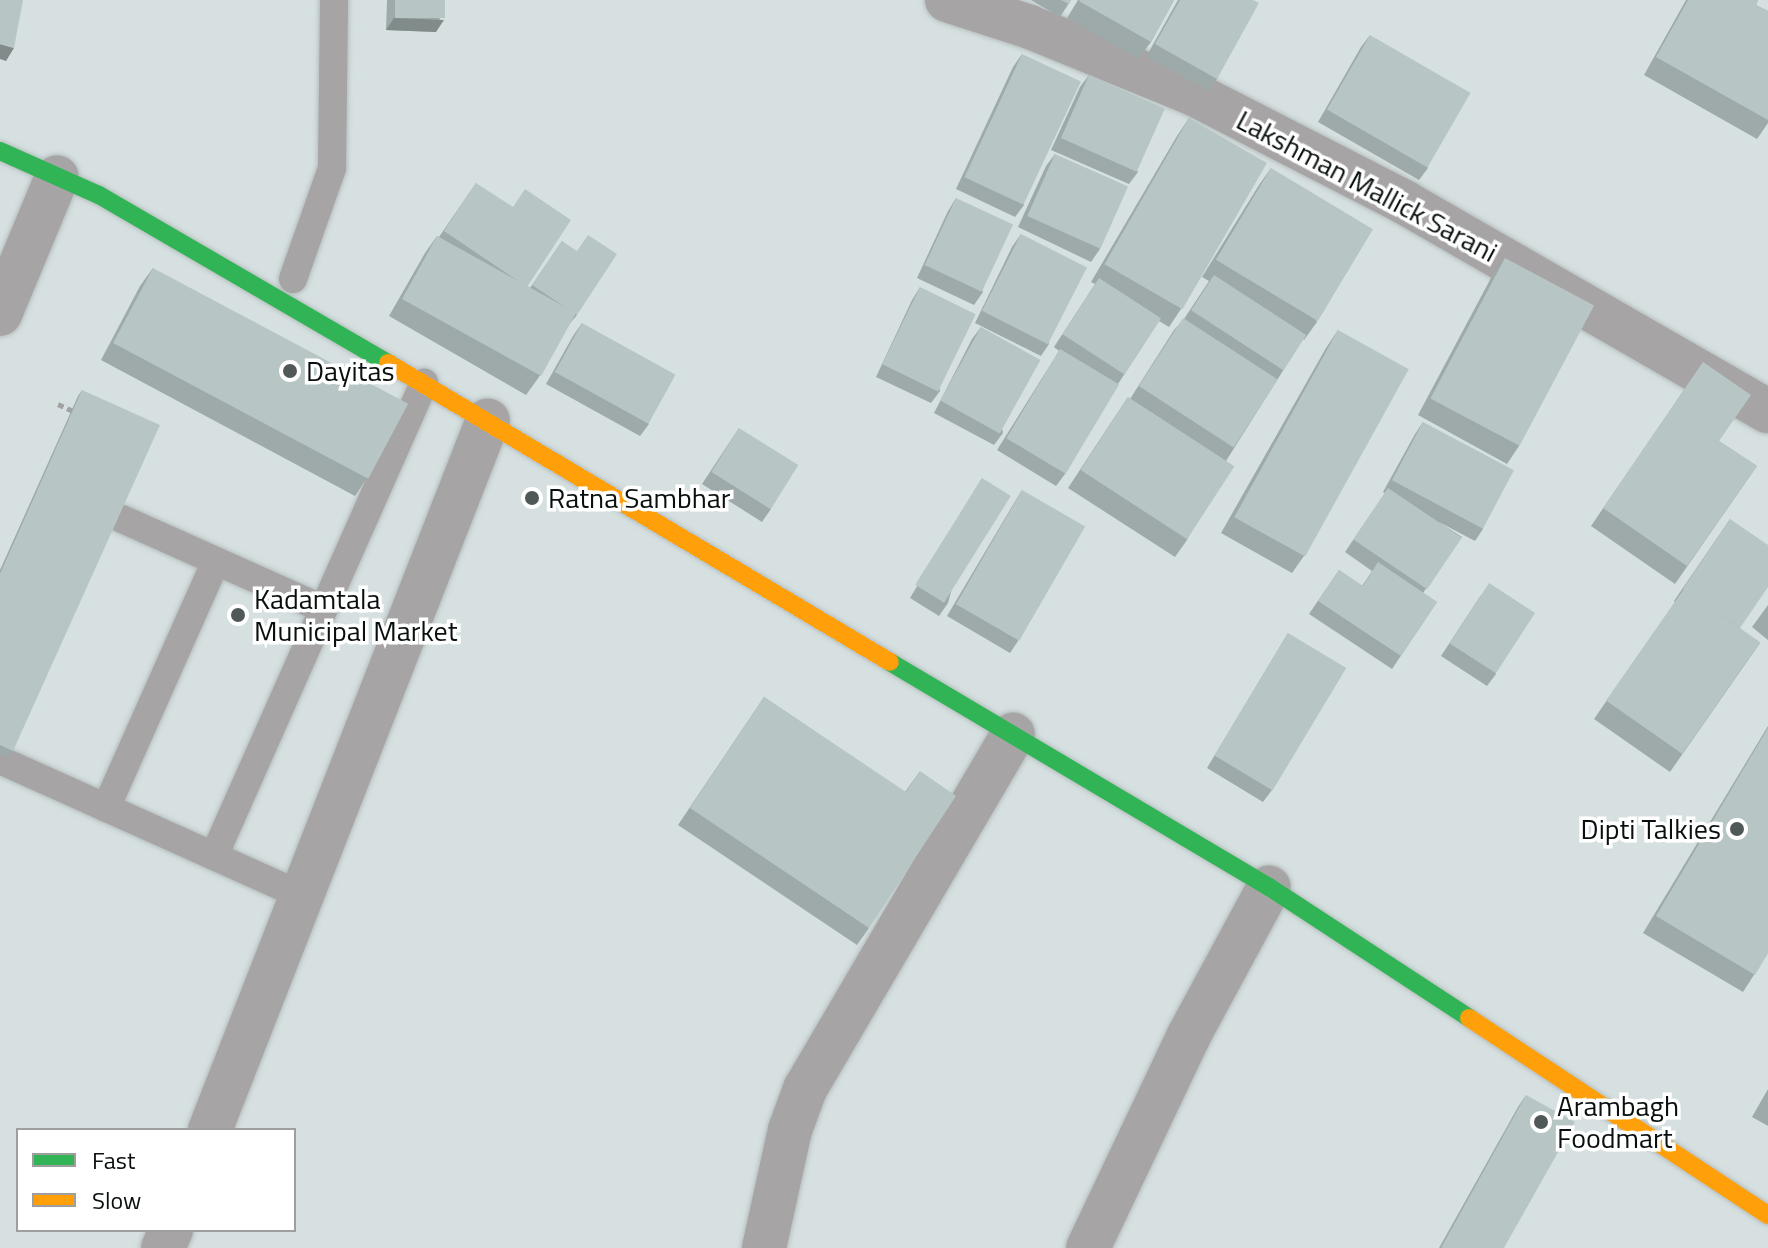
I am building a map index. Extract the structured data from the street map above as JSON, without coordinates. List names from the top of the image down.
{
  "streets": {
    "street": ["Lakshman Mallick Sarani"]
  },
  "places": [
    "Dayitas",
    "Ratna Sambhar",
    "Kadamtala Municipal Market",
    "Dipti Talkies",
    "Arambagh Foodmart"
  ],
  "legend": ["Fast", "Slow"]
}
